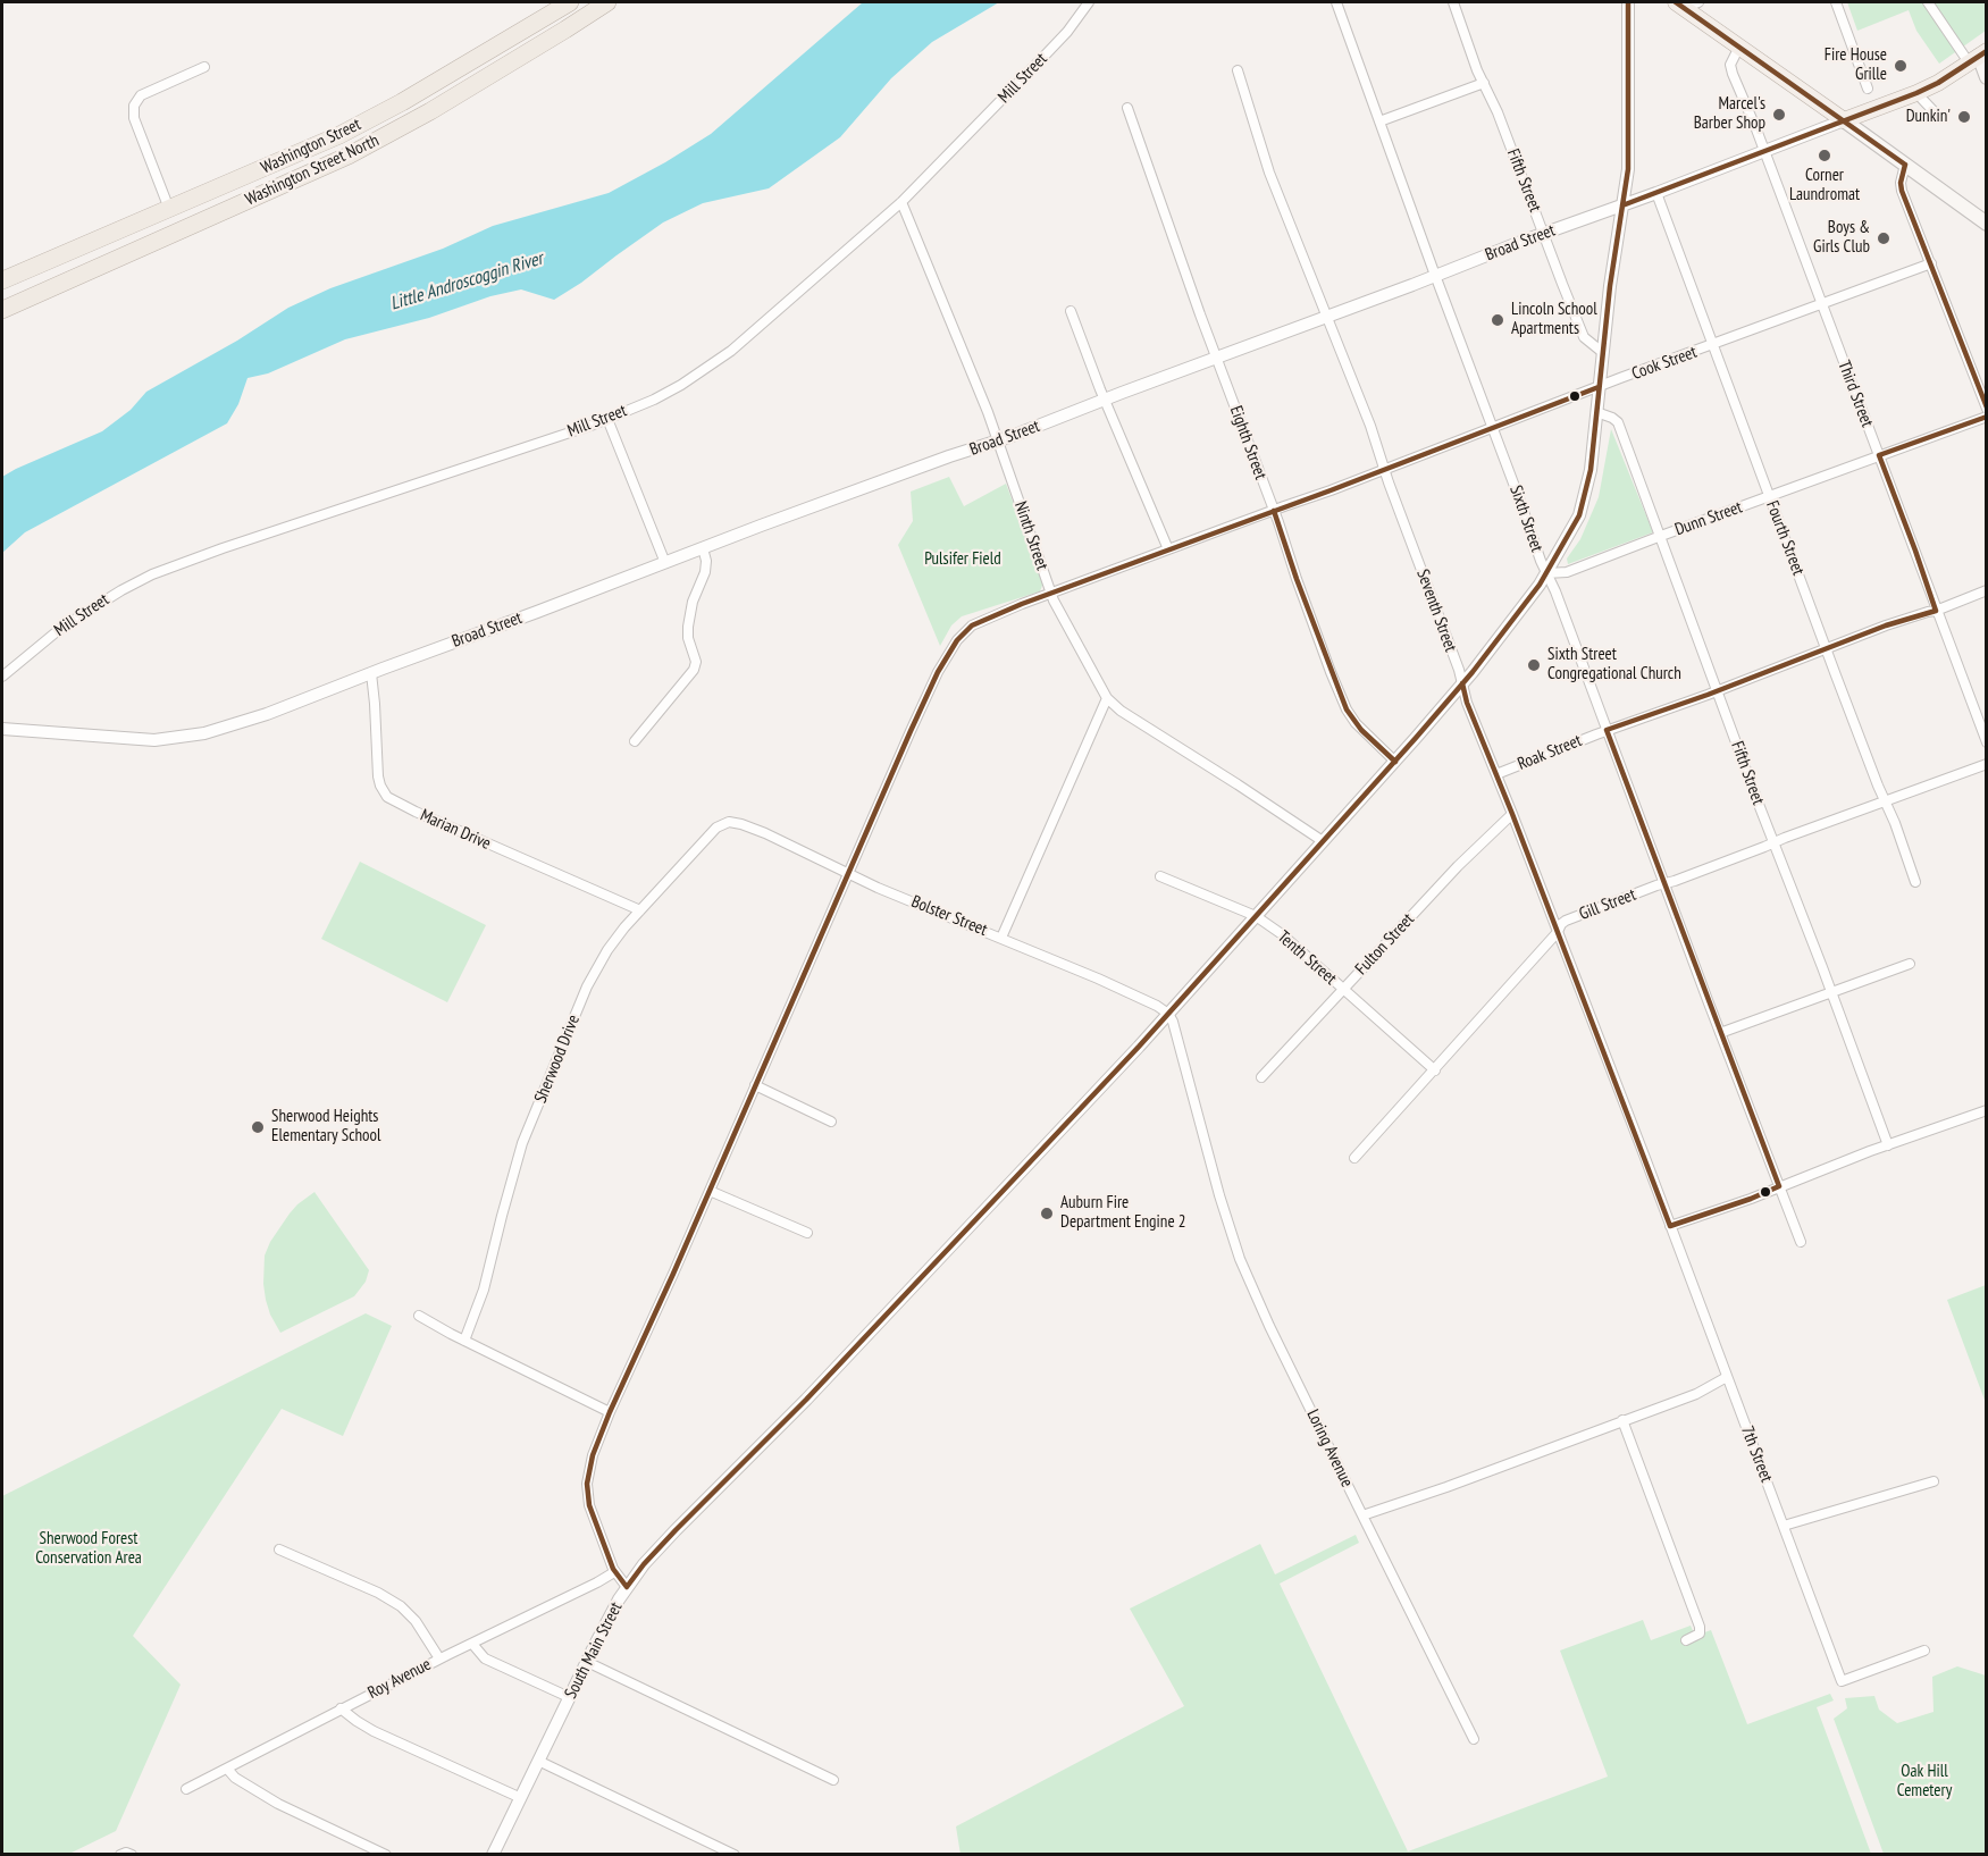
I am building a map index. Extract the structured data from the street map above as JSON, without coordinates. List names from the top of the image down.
{
  "streets": {
    "highway": ["Washington Street", "Washington Street North"],
    "main road": ["Broad Street"],
    "street": [
      "Mill Street",
      "Fifth Street",
      "Cook Street",
      "Third Street",
      "Eighth Street",
      "Sixth Street",
      "Dunn Street",
      "Ninth Street",
      "Fourth Street",
      "Seventh Street",
      "Roak Street",
      "Marian Drive",
      "Gill Street",
      "Bolster Street",
      "Fulton Street",
      "Tenth Street",
      "Sherwood Drive",
      "Loring Avenue",
      "7th Street",
      "South Main Street",
      "Roy Avenue"
    ]
  },
  "crossings": [
    ["Mill Street", "Ninth Street"],
    ["Fifth Street", "Broad Street"],
    ["Fifth Street", "Dunn Street"],
    ["Fifth Street", "Roak Street"],
    ["Fifth Street", "Gill Street"],
    ["Fifth Street", "South Main Street"],
    ["Broad Street", "Third Street"],
    ["Broad Street", "Eighth Street"],
    ["Broad Street", "Sixth Street"],
    ["Broad Street", "Ninth Street"],
    ["Broad Street", "Fourth Street"],
    ["Broad Street", "Seventh Street"],
    ["Broad Street", "Marian Drive"],
    ["Broad Street", "South Main Street"],
    ["Cook Street", "Third Street"],
    ["Cook Street", "Eighth Street"],
    ["Cook Street", "Sixth Street"],
    ["Cook Street", "Ninth Street"],
    ["Cook Street", "Fourth Street"],
    ["Cook Street", "Seventh Street"],
    ["Cook Street", "Bolster Street"],
    ["Cook Street", "South Main Street"],
    ["Cook Street", "Roy Avenue"],
    ["Third Street", "Dunn Street"],
    ["Third Street", "Roak Street"],
    ["Eighth Street", "South Main Street"],
    ["Sixth Street", "Dunn Street"],
    ["Sixth Street", "Roak Street"],
    ["Sixth Street", "Gill Street"],
    ["Sixth Street", "South Main Street"],
    ["Dunn Street", "Fourth Street"],
    ["Dunn Street", "South Main Street"],
    ["Ninth Street", "South Main Street"],
    ["Fourth Street", "Roak Street"],
    ["Fourth Street", "Gill Street"],
    ["Seventh Street", "Roak Street"],
    ["Seventh Street", "Gill Street"],
    ["Seventh Street", "Fulton Street"],
    ["Seventh Street", "7th Street"],
    ["Seventh Street", "South Main Street"],
    ["Marian Drive", "Sherwood Drive"],
    ["Gill Street", "Tenth Street"],
    ["Bolster Street", "Sherwood Drive"],
    ["Bolster Street", "Loring Avenue"],
    ["Bolster Street", "South Main Street"],
    ["Fulton Street", "Tenth Street"],
    ["Tenth Street", "South Main Street"],
    ["Loring Avenue", "South Main Street"]
  ],
  "water": ["Little Androscoggin River"],
  "parks": ["Pulsifer Field", "Sherwood Forest Conservation Area", "Oak Hill Cemetery"],
  "places": [
    "Fire House Grille",
    "Marcel's Barber Shop",
    "Dunkin'",
    "Corner Laundromat",
    "Boys & Girls Club",
    "Lincoln School Apartments",
    "Sixth Street Congregational Church",
    "Sherwood Heights Elementary School",
    "Auburn Fire Department Engine 2"
  ]
}
